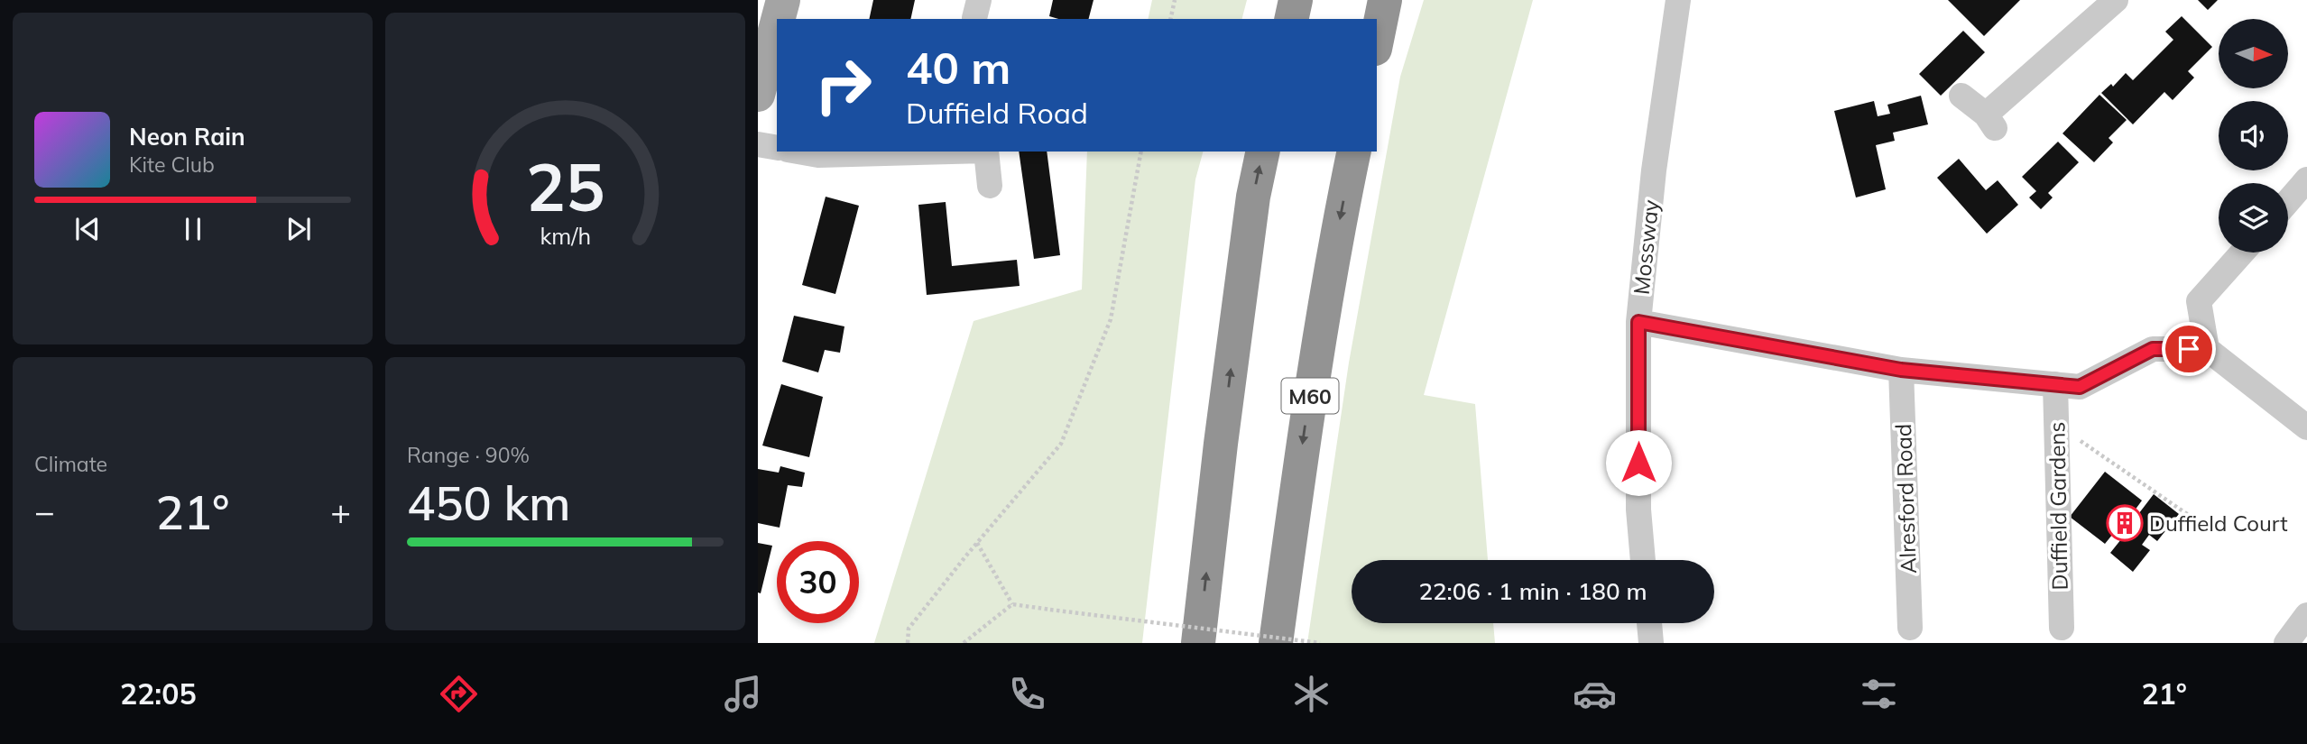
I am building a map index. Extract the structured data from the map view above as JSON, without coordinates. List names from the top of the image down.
{
  "streets": {
    "highway": ["M60"],
    "street": ["Mossway", "Alresford Road", "Duffield Gardens"]
  },
  "places": {
    "building": ["Duffield Court"]
  },
  "north": "right",
  "page": {
    "turn": ["40 m", "Duffield Road"],
    "song": ["Neon Rain", "Kite Club"],
    "tile": [
      "Climate",
      ["Range · 90%", "450 km"]
    ],
    "heat": ["−", "21°", "+"],
    "limit": "30",
    "trip": "22:06 · 1 min · 180 m",
    "tabs": ["22:05", "21°"],
    "gauge": ["25", "km/h"]
  }
}
